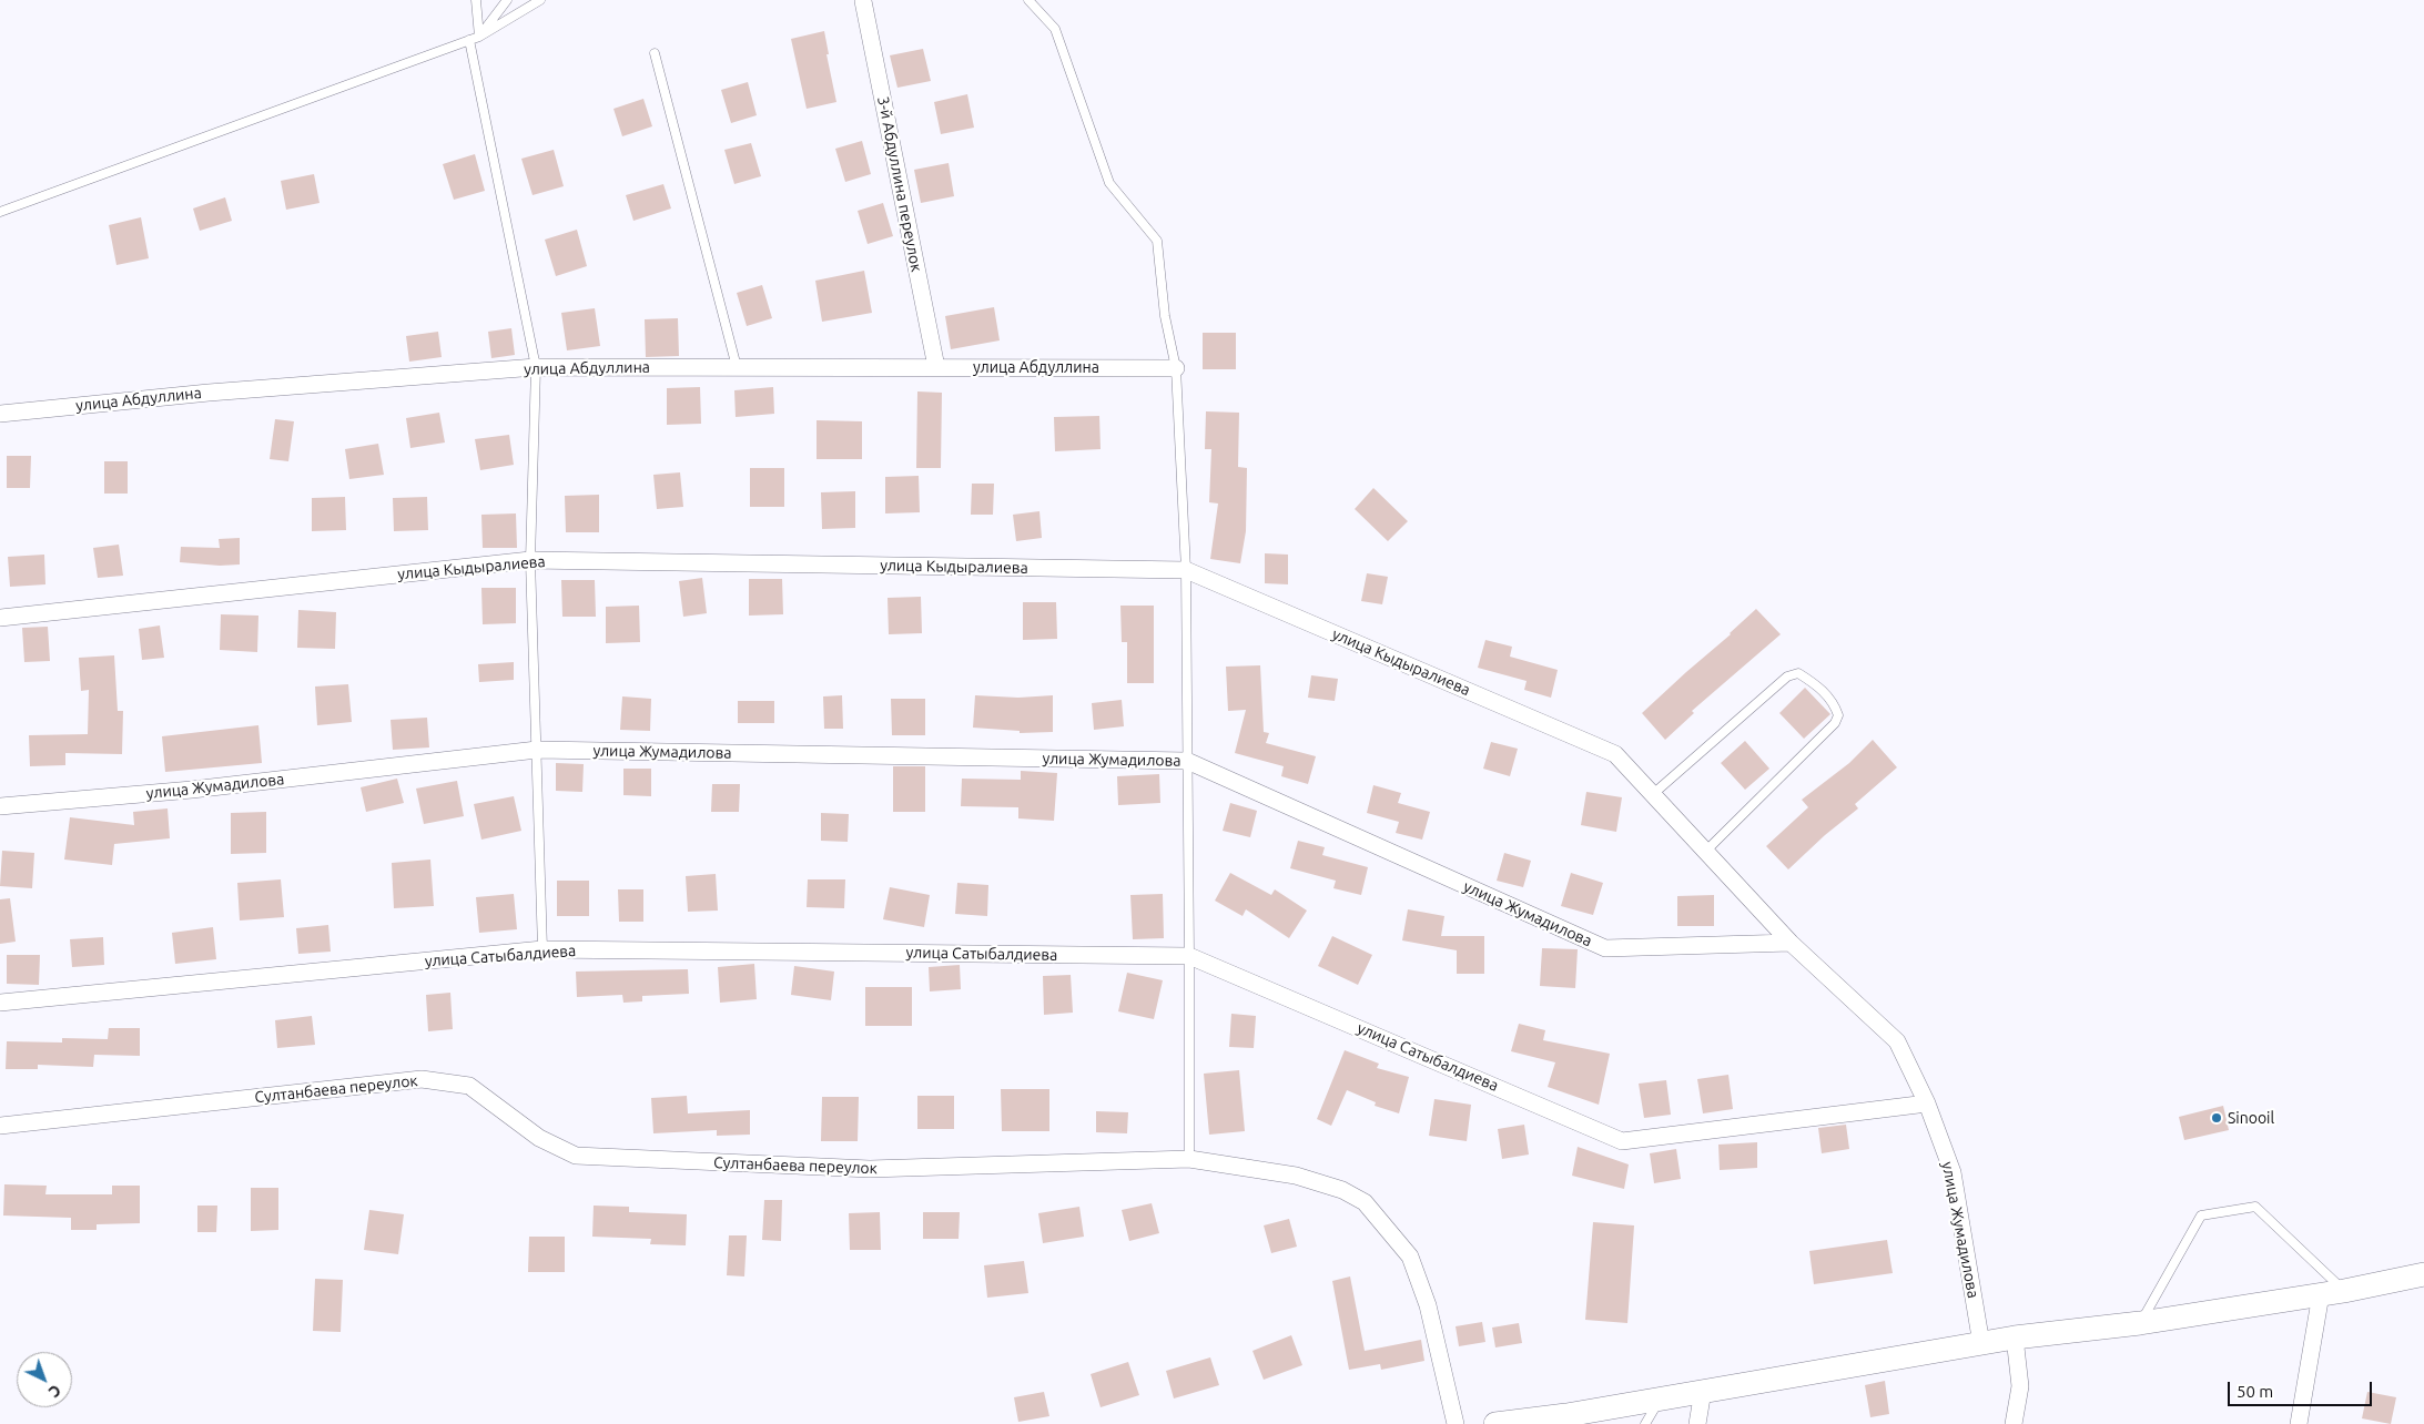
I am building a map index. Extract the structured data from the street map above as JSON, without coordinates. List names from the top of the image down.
{
  "streets": {
    "street": [
      "3-й Абдуллина переулок",
      "улица Абдуллина",
      "улица Кыдыралиева",
      "улица Жумадилова",
      "улица Сатыбалдиева",
      "Султанбаева переулок"
    ]
  },
  "crossings": [
    ["3-й Абдуллина переулок", "улица Абдуллина"],
    ["улица Кыдыралиева", "улица Жумадилова"],
    ["улица Жумадилова", "улица Сатыбалдиева"]
  ],
  "places": ["Sinooil"],
  "scale_bar": "50 m",
  "north": "bottom right"
}
